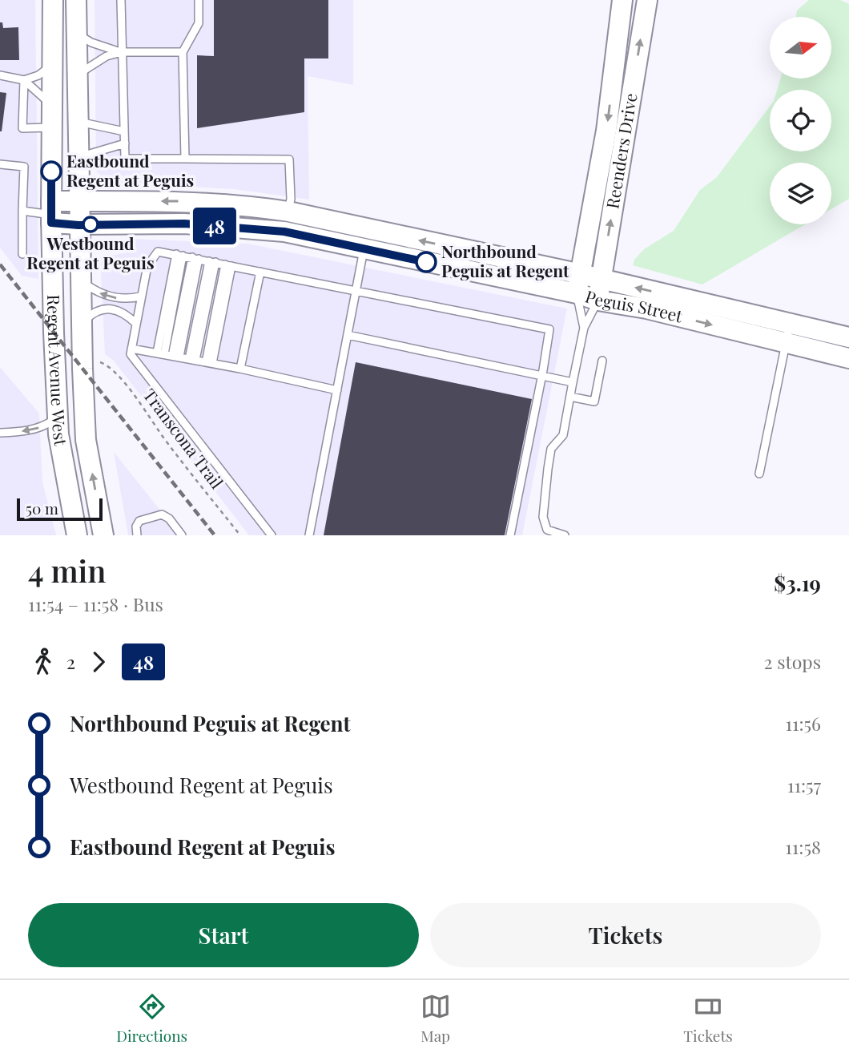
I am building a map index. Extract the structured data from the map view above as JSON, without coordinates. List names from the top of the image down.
{
  "streets": {
    "street": ["Reenders Drive", "Peguis Street", "Regent Avenue West"],
    "path": ["Transcona Trail"]
  },
  "crossings": [
    ["Reenders Drive", "Peguis Street"],
    ["Peguis Street", "Regent Avenue West"]
  ],
  "places": ["Eastbound Regent at Peguis", "Westbound Regent at Peguis", "Northbound Peguis at Regent"],
  "lines": ["bus line 48"],
  "scale_bar": "50 m",
  "north": "right",
  "page": {
    "on_map": "48",
    "scale": "50 m",
    "heading": ["4 min", "11:54 – 11:58 · Bus", "$3.19"],
    "legs": ["2", "48", "2 stops"],
    "list": [
      {
        "name": "Northbound Peguis at Regent",
        "value": "11:56"
      },
      {
        "name": "Westbound Regent at Peguis",
        "value": "11:57"
      },
      {
        "name": "Eastbound Regent at Peguis",
        "value": "11:58"
      }
    ],
    "buttons": ["Start", "Tickets"],
    "tabs": ["Directions", "Map", "Tickets"]
  }
}
